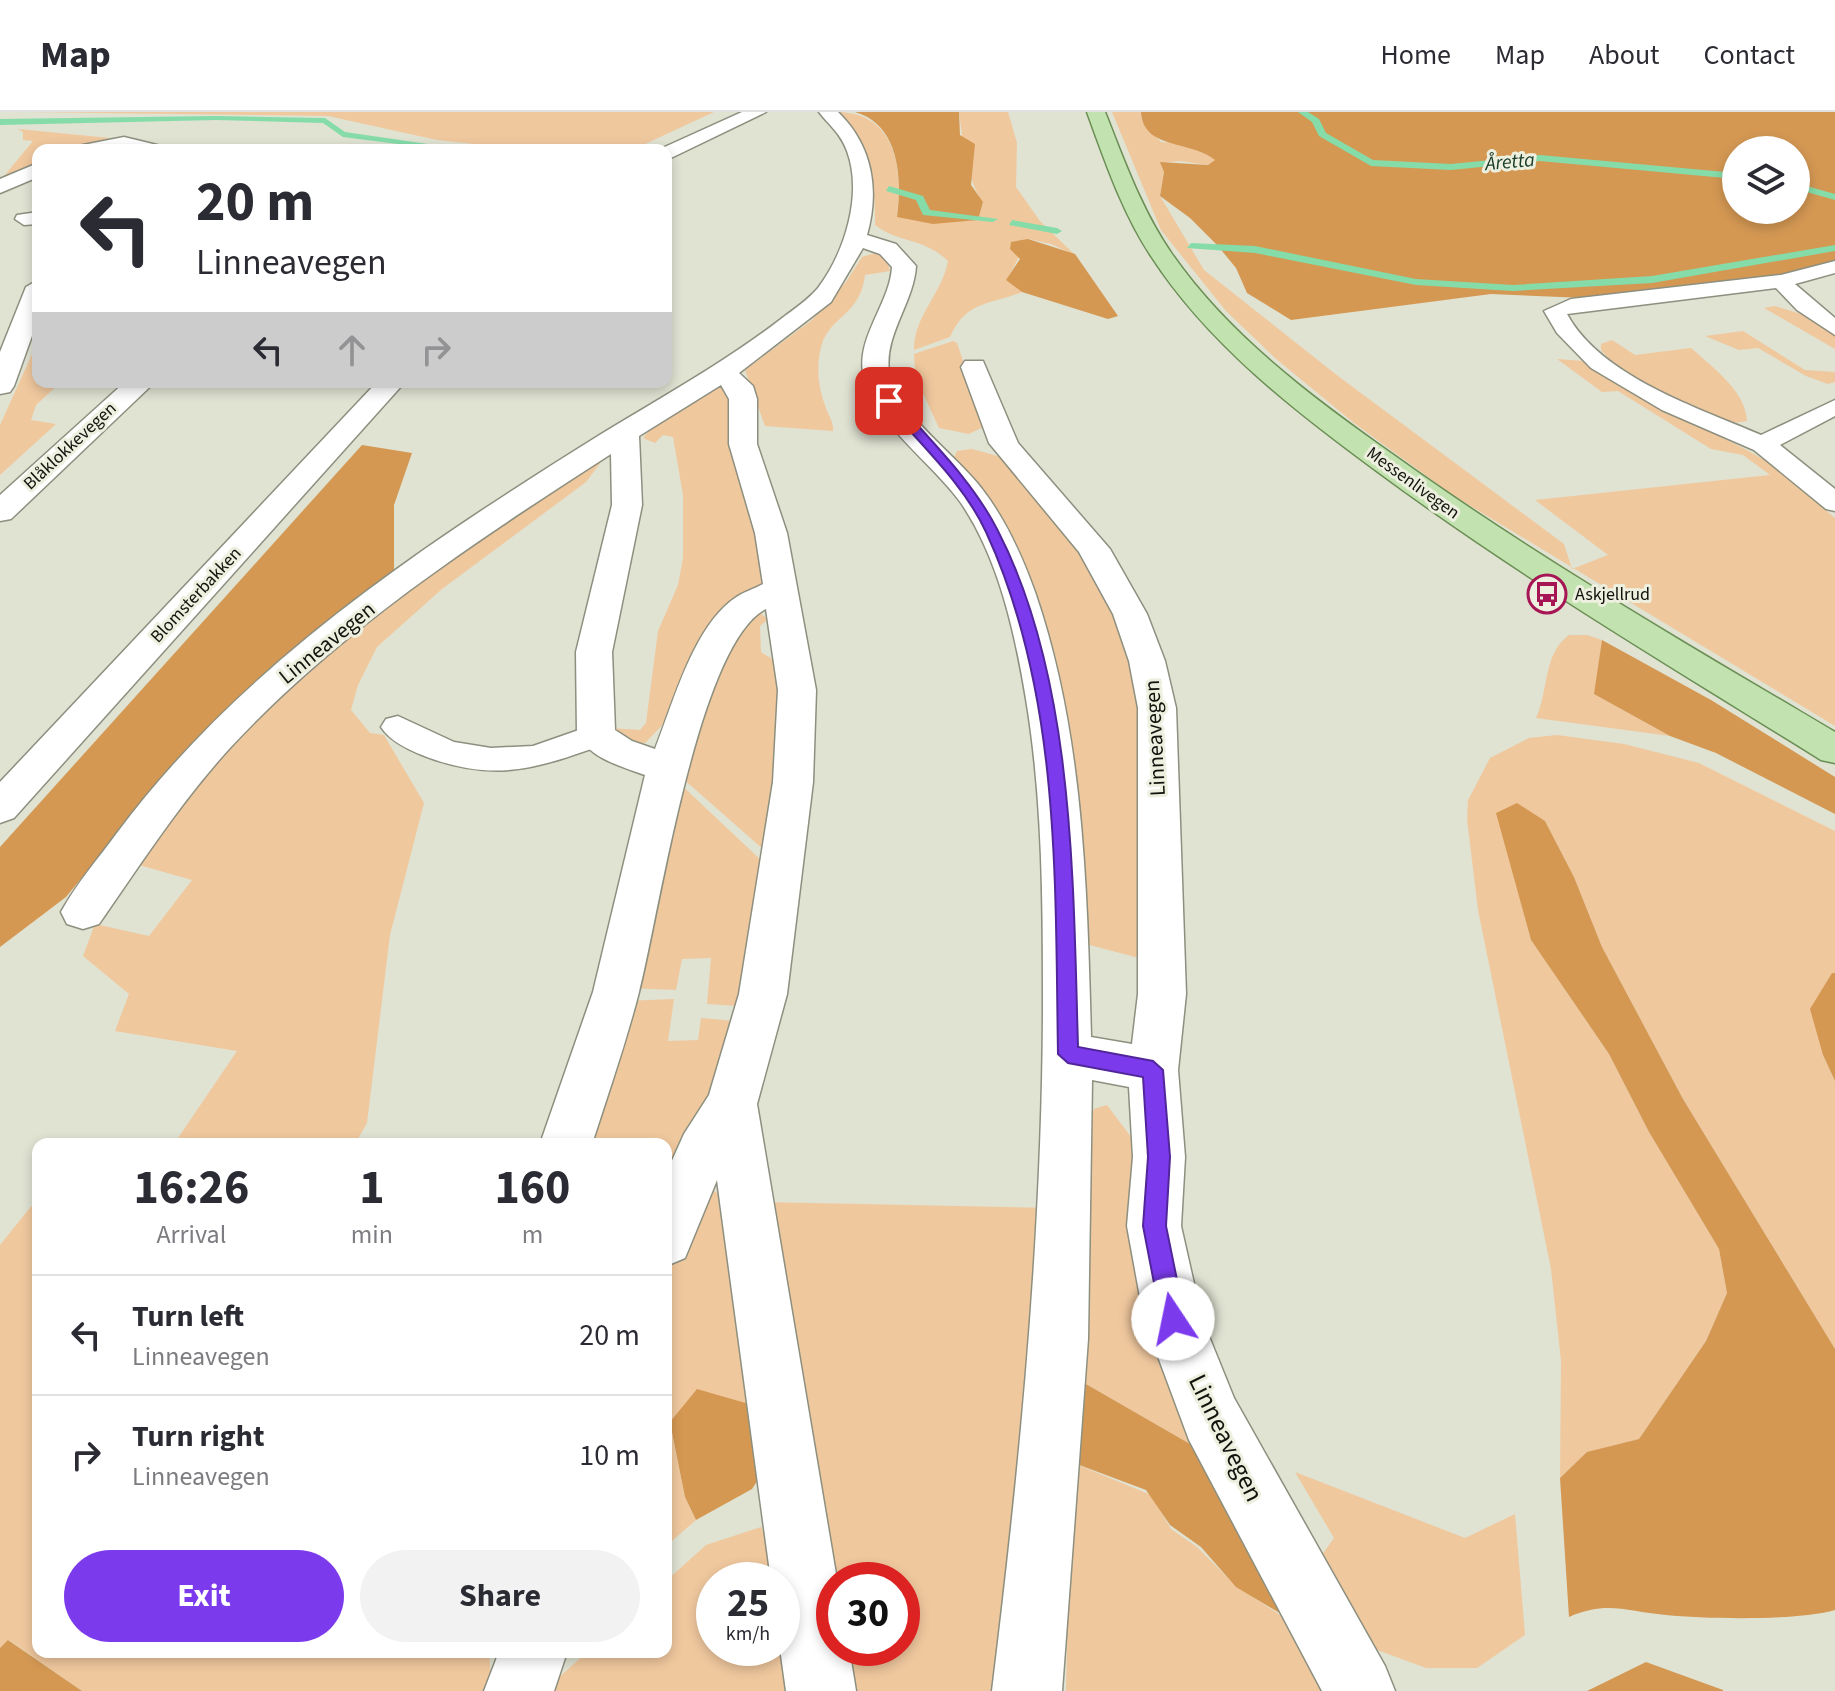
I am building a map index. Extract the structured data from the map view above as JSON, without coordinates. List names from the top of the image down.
{
  "streets": {
    "main road": ["Messenlivegen"],
    "street": ["Blåklokkevegen", "Blomsterbakken", "Linneavegen"]
  },
  "water": ["Åretta"],
  "places": {
    "bus stop": ["Askjellrud"]
  },
  "page": {
    "header": "Map",
    "nav": [
      "Home",
      "Map",
      "About",
      "Contact"
    ],
    "turn": ["20 m", "Linneavegen"],
    "eta": [
      "16:26",
      "Arrival",
      "1",
      "min",
      "160",
      "m"
    ],
    "list": [
      {
        "name": "Turn left",
        "note": "Linneavegen",
        "value": "20 m"
      },
      {
        "name": "Turn right",
        "note": "Linneavegen",
        "value": "10 m"
      }
    ],
    "buttons": ["Exit", "Share"],
    "speed": "25 km/h",
    "limit": "30"
  }
}
